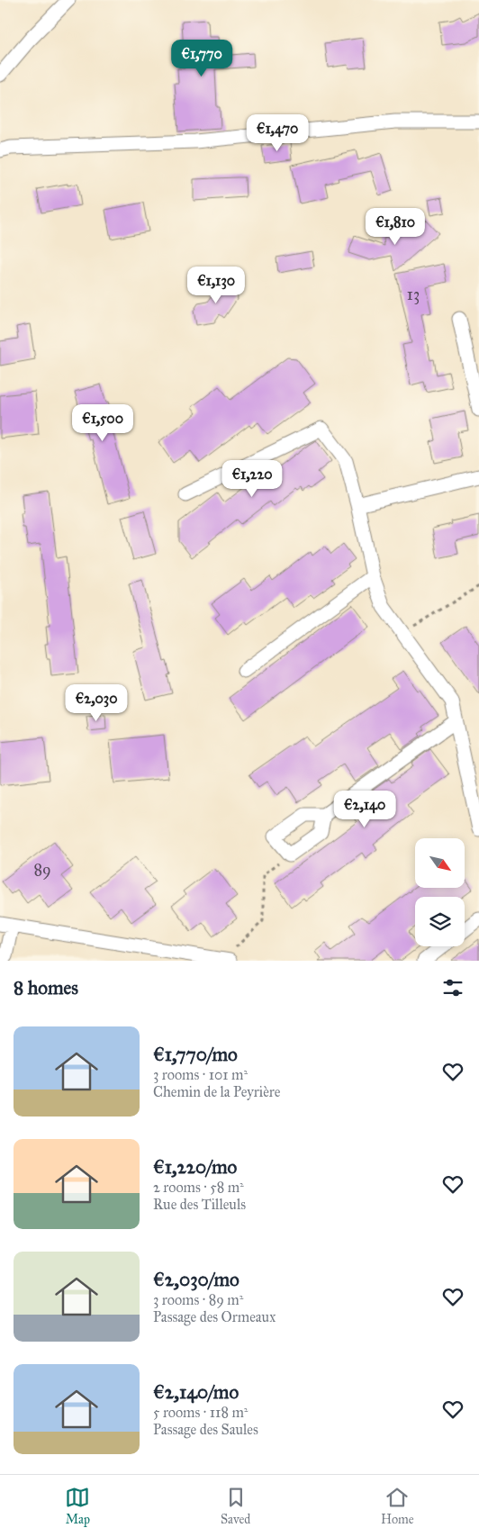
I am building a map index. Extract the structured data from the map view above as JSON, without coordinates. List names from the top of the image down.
{
  "house_numbers": ["13", "89"],
  "north": "bottom right",
  "page": {
    "price": [
      "€1,770",
      "€1,470",
      "€1,810",
      "€1,130",
      "€1,500",
      "€1,220",
      "€2,030",
      "€2,140"
    ],
    "heading": "8 homes",
    "list": [
      {
        "name": "€1,770/mo",
        "note": "3 rooms · 101 m² · Chemin de la Peyrière"
      },
      {
        "name": "€1,220/mo",
        "note": "2 rooms · 58 m² · Rue des Tilleuls"
      },
      {
        "name": "€2,030/mo",
        "note": "3 rooms · 89 m² · Passage des Ormeaux"
      },
      {
        "name": "€2,140/mo",
        "note": "5 rooms · 118 m² · Passage des Saules"
      }
    ],
    "tabs": ["Map", "Saved", "Home"]
  }
}
